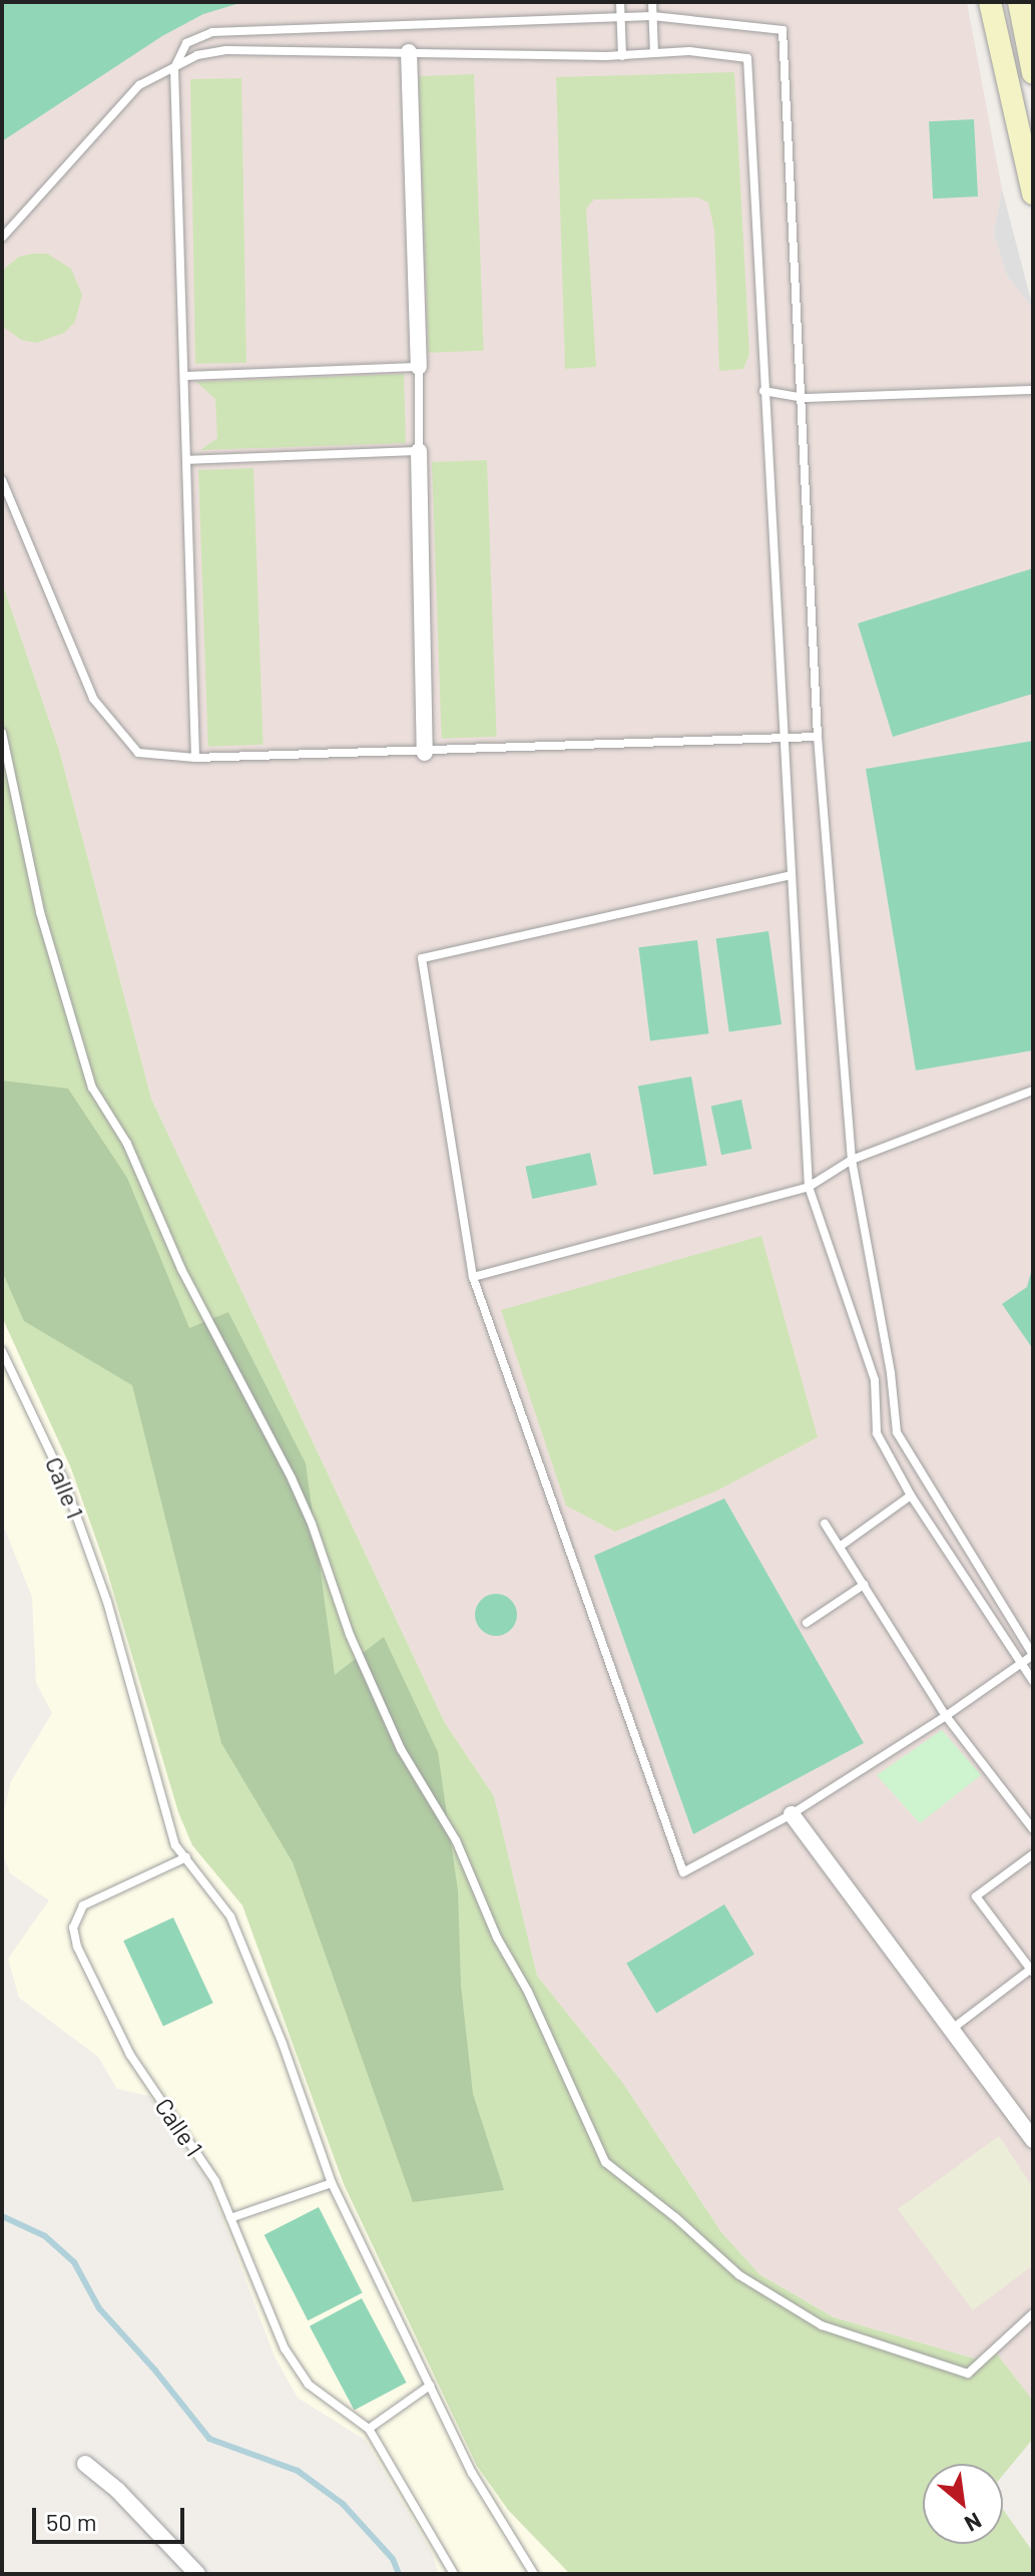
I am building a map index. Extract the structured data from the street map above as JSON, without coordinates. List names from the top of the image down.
{
  "streets": {
    "lane": ["Calle 1"]
  },
  "scale_bar": "50 m",
  "north": "bottom right"
}
